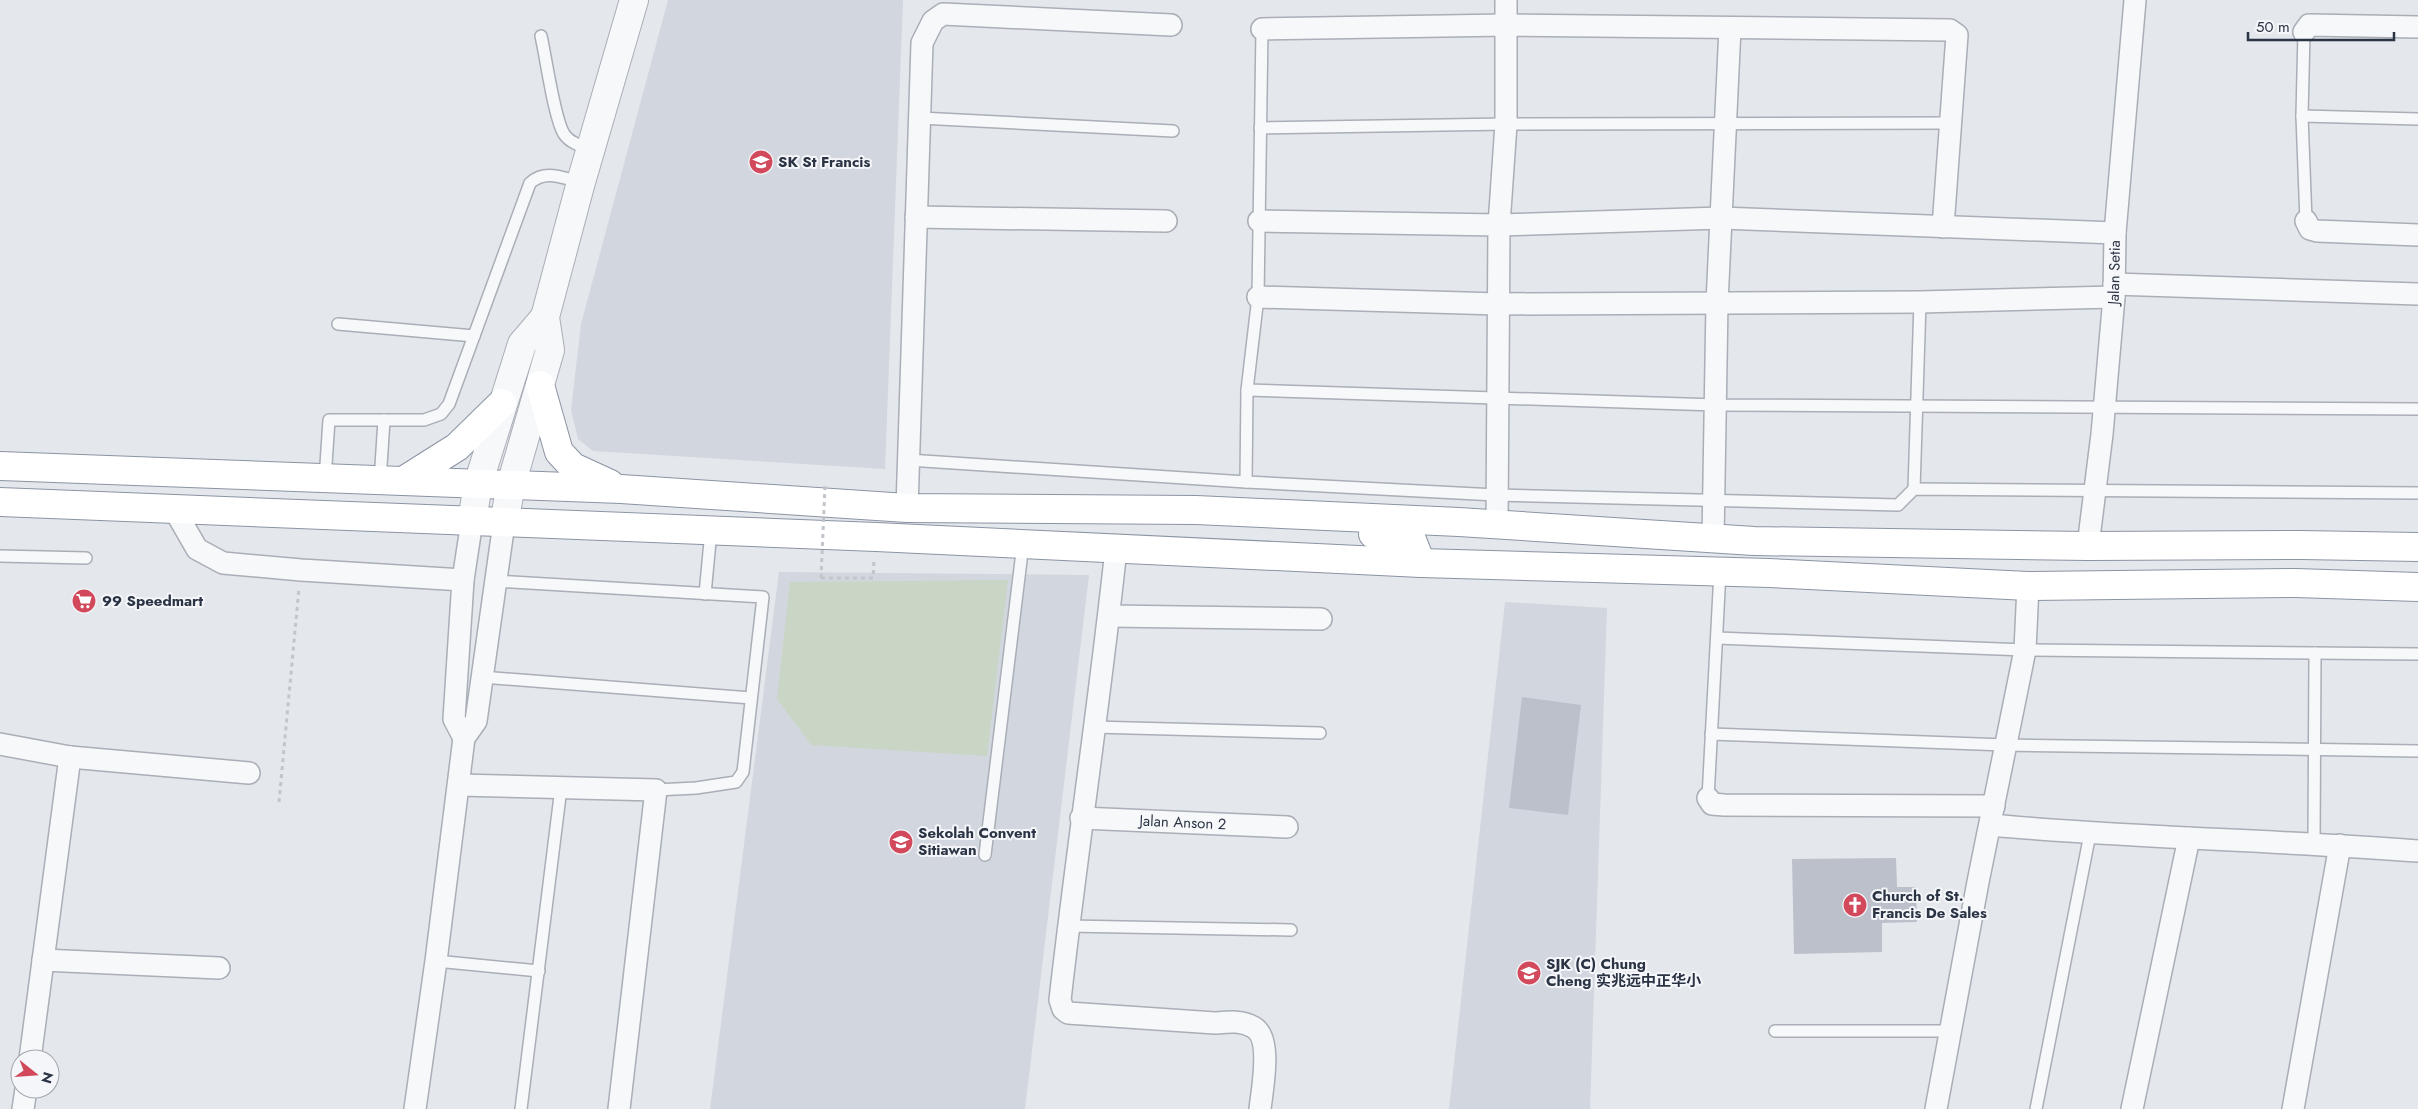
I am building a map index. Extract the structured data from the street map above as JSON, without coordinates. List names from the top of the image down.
{
  "streets": {
    "street": ["Jalan Setia", "Jalan Anson 2"]
  },
  "places": {
    "school or university": ["SK St Francis", "Sekolah Convent Sitiawan", "SJK (C) Chung Cheng 实兆远中正华小"],
    "supermarket": ["99 Speedmart"],
    "church": ["Church of St. Francis De Sales"]
  },
  "scale_bar": "50 m",
  "north": "right"
}
